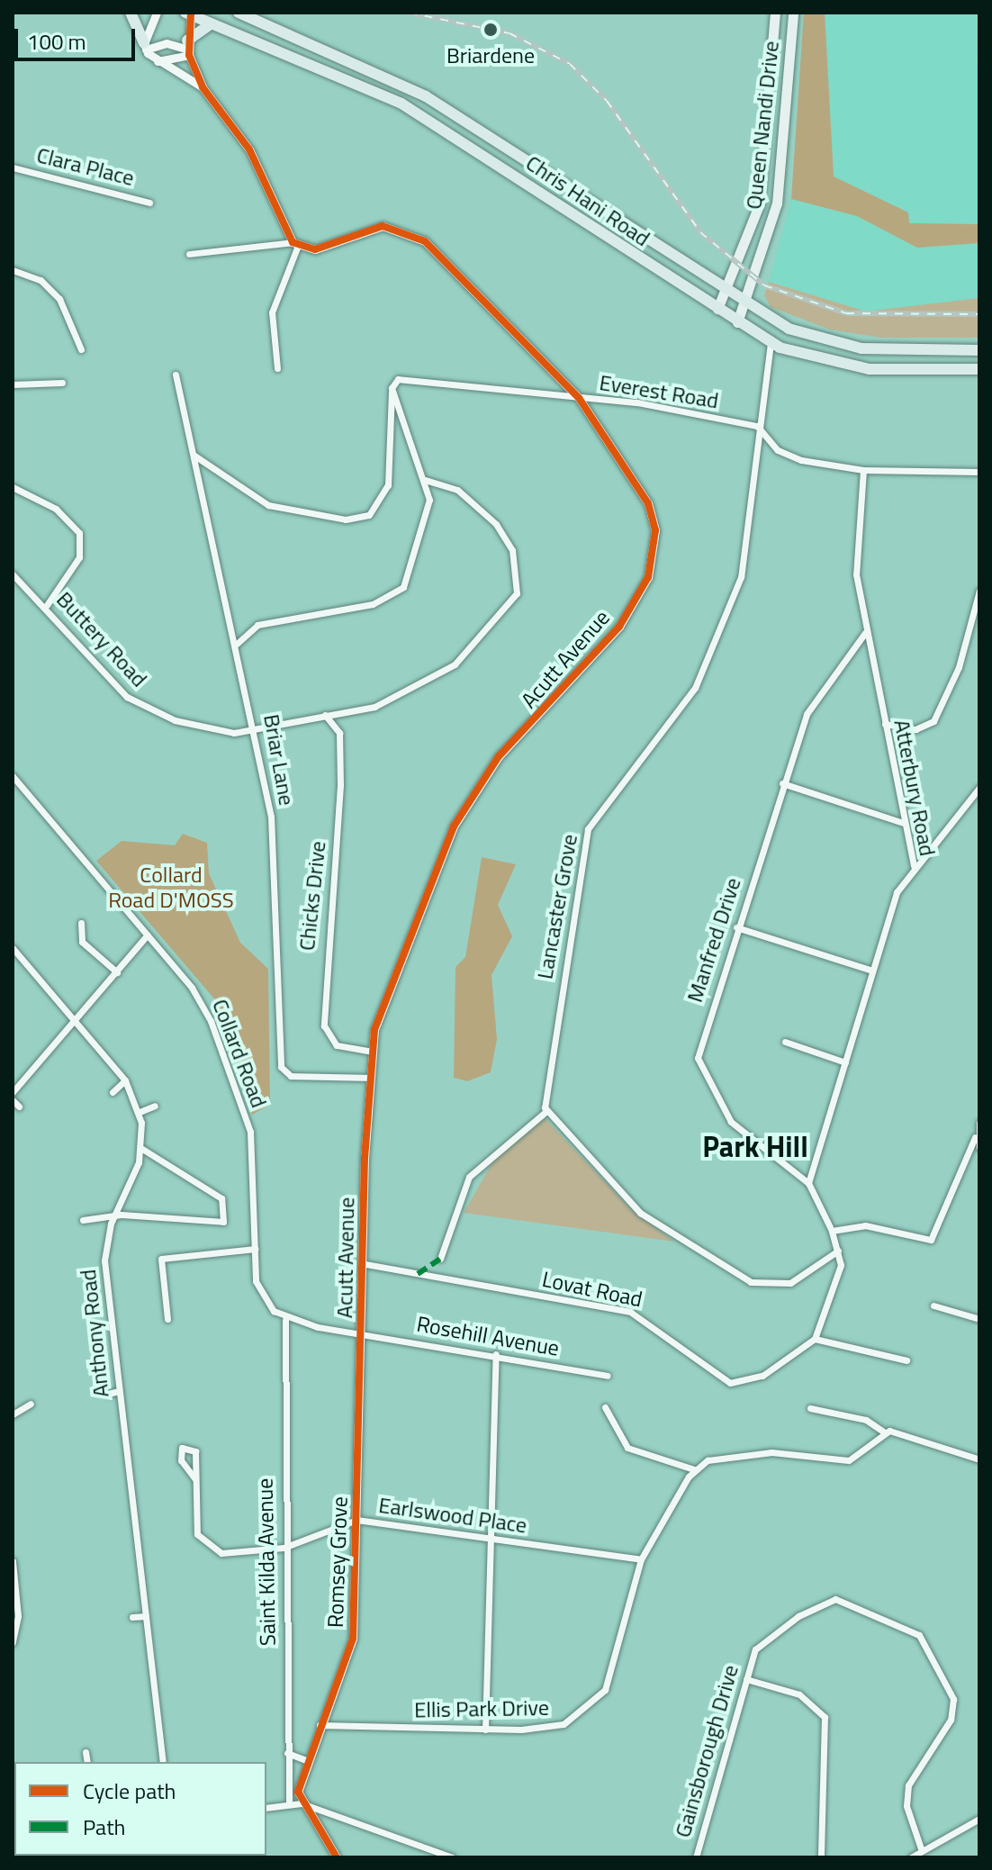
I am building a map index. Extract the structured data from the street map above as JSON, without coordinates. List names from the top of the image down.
{
  "streets": {
    "main road": ["Queen Nandi Drive", "Chris Hani Road"],
    "street": [
      "Clara Place",
      "Everest Road",
      "Buttery Road",
      "Acutt Avenue",
      "Briar Lane",
      "Atterbury Road",
      "Chicks Drive",
      "Lancaster Grove",
      "Manfred Drive",
      "Collard Road",
      "Lovat Road",
      "Anthony Road",
      "Rosehill Avenue",
      "Earlswood Place",
      "Saint Kilda Avenue",
      "Romsey Grove",
      "Ellis Park Drive",
      "Gainsborough Drive"
    ]
  },
  "crossings": [
    ["Queen Nandi Drive", "Chris Hani Road"],
    ["Chris Hani Road", "Lancaster Grove"],
    ["Everest Road", "Acutt Avenue"],
    ["Everest Road", "Lancaster Grove"],
    ["Buttery Road", "Briar Lane"],
    ["Buttery Road", "Chicks Drive"],
    ["Acutt Avenue", "Briar Lane"],
    ["Acutt Avenue", "Chicks Drive"],
    ["Acutt Avenue", "Lovat Road"],
    ["Acutt Avenue", "Rosehill Avenue"],
    ["Acutt Avenue", "Romsey Grove"],
    ["Atterbury Road", "Manfred Drive"],
    ["Collard Road", "Saint Kilda Avenue"],
    ["Rosehill Avenue", "Romsey Grove"],
    ["Earlswood Place", "Saint Kilda Avenue"],
    ["Earlswood Place", "Romsey Grove"],
    ["Earlswood Place", "Ellis Park Drive"],
    ["Romsey Grove", "Ellis Park Drive"]
  ],
  "districts": ["Park Hill"],
  "parks": ["Collard Road D'MOSS"],
  "places": ["Briardene"],
  "legend": ["Cycle path", "Path"],
  "scale_bar": "100 m"
}
